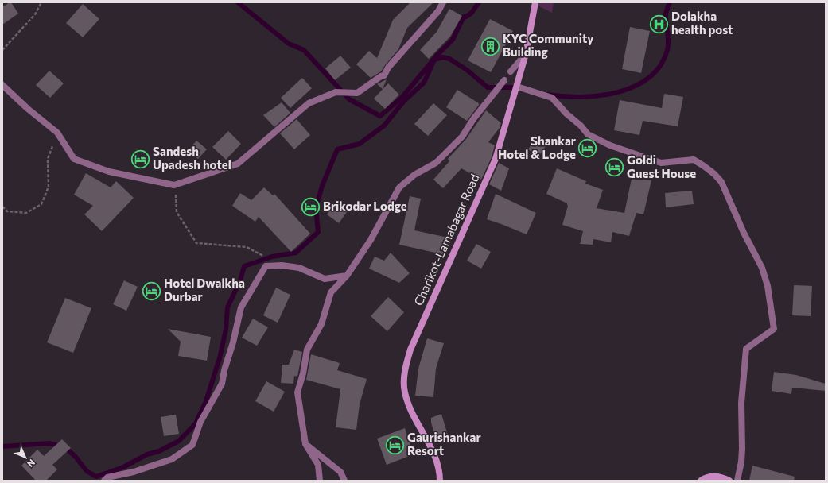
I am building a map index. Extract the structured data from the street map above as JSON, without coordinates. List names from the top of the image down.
{
  "streets": {
    "main road": ["Charikot-Lamabagar Road"]
  },
  "places": {
    "hospital": ["Dolakha health post"],
    "building": ["KYC Community Building"],
    "hotel": [
      "Shankar Hotel & Lodge",
      "Sandesh Upadesh hotel",
      "Goldi Guest House",
      "Brikodar Lodge",
      "Hotel Dwalkha Durbar",
      "Gaurishankar Resort"
    ]
  },
  "north": "bottom right"
}
